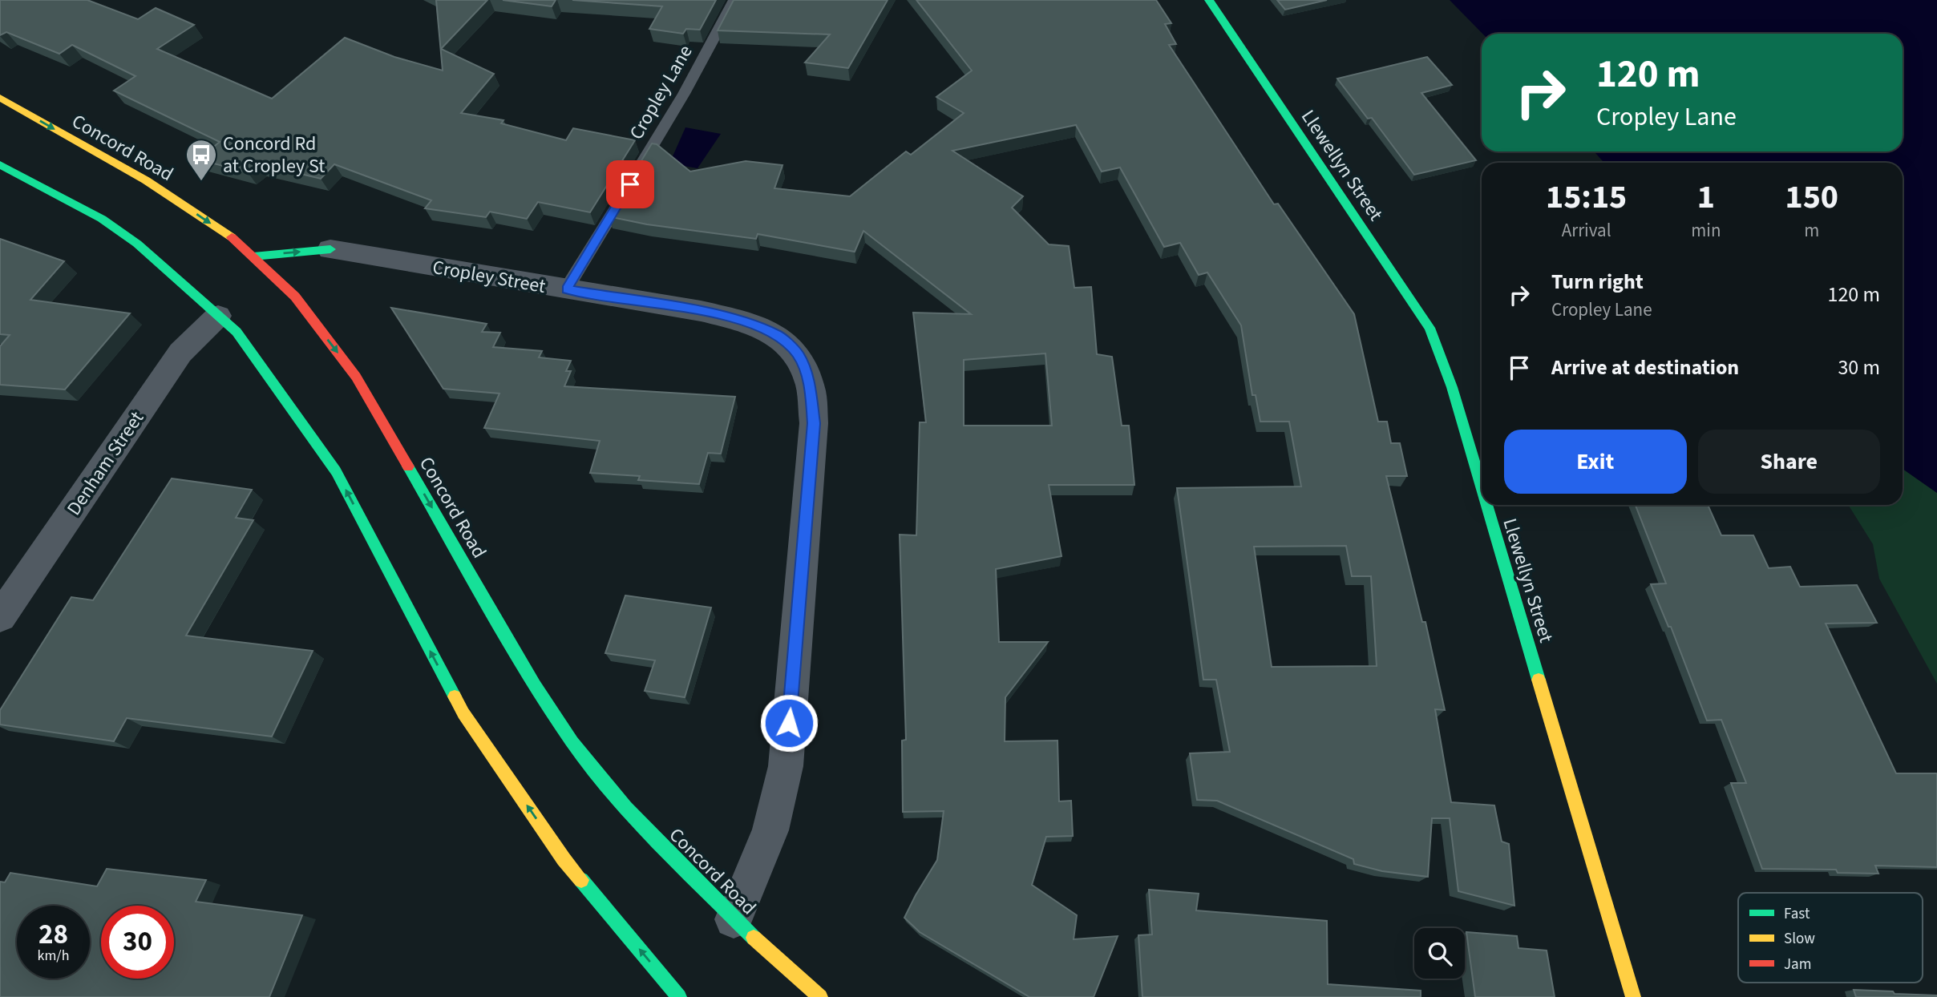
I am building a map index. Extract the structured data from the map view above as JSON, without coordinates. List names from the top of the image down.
{
  "streets": {
    "main road": ["Concord Road", "Llewellyn Street"],
    "street": ["Cropley Street", "Denham Street"],
    "lane": ["Cropley Lane"]
  },
  "crossings": [
    ["Concord Road", "Cropley Street"]
  ],
  "places": {
    "bus stop": ["Concord Rd at Cropley St"]
  },
  "legend": ["Fast", "Slow", "Jam"],
  "page": {
    "turn": ["120 m", "Cropley Lane"],
    "eta": [
      "15:15",
      "Arrival",
      "1",
      "min",
      "150",
      "m"
    ],
    "list": [
      {
        "name": "Turn right",
        "note": "Cropley Lane",
        "value": "120 m"
      },
      {
        "name": "Arrive at destination",
        "value": "30 m"
      }
    ],
    "buttons": ["Exit", "Share"],
    "speed": "28 km/h",
    "limit": "30"
  }
}
